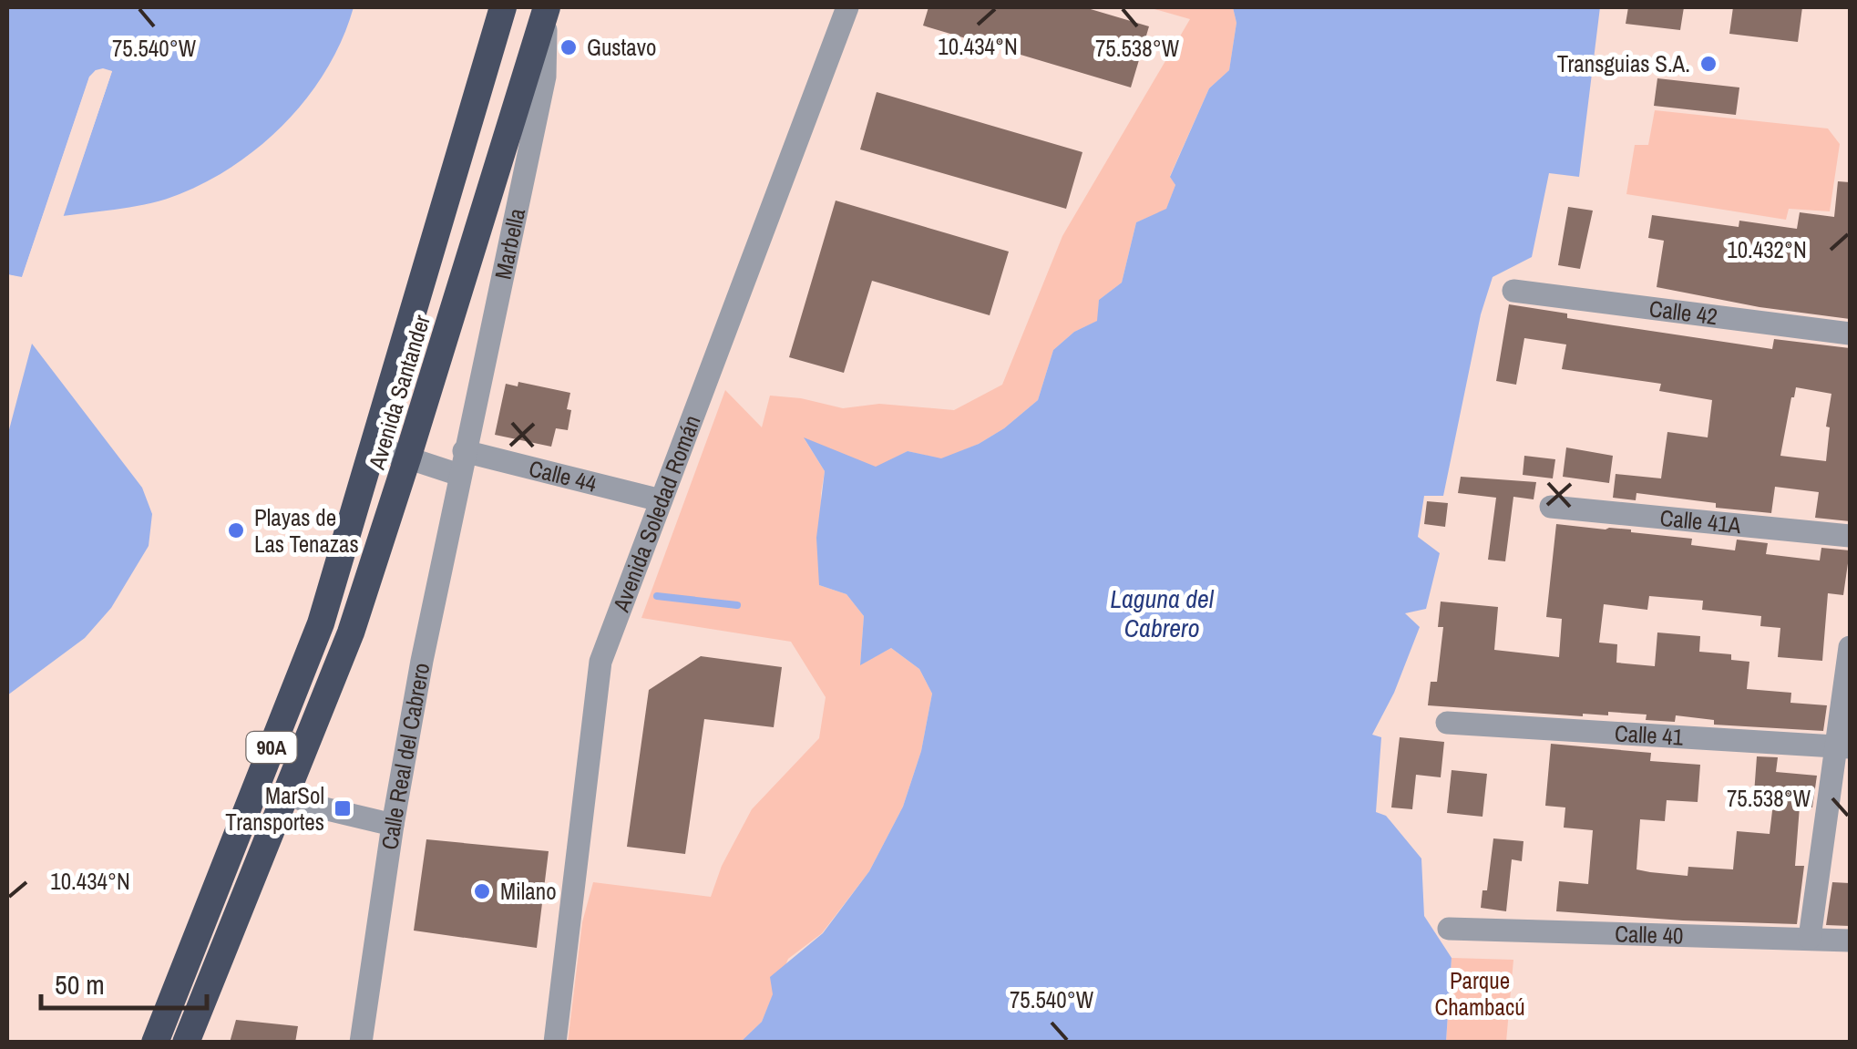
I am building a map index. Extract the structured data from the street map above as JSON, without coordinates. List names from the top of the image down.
{
  "streets": {
    "highway": ["Avenida Santander", "90A"],
    "street": [
      "Marbella",
      "Calle 42",
      "Calle 44",
      "Avenida Soledad Román",
      "Calle 41A",
      "Calle 41",
      "Calle Real del Cabrero",
      "Calle 40"
    ]
  },
  "crossings": [
    ["Marbella", "Avenida Santander"],
    ["Marbella", "Calle 44"],
    ["Marbella", "Calle Real del Cabrero"],
    ["Calle 44", "Avenida Soledad Román"]
  ],
  "water": ["Laguna del Cabrero"],
  "parks": ["Parque Chambacú"],
  "places": {
    "other": [
      "Gustavo",
      "Transguias S.A.",
      "Playas de Las Tenazas",
      "Milano"
    ],
    "transit": ["MarSol Transportes"]
  },
  "scale_bar": "50 m",
  "coordinates": [
    "10.434°N",
    "75.540°W",
    "75.538°W",
    "10.432°N"
  ]
}
